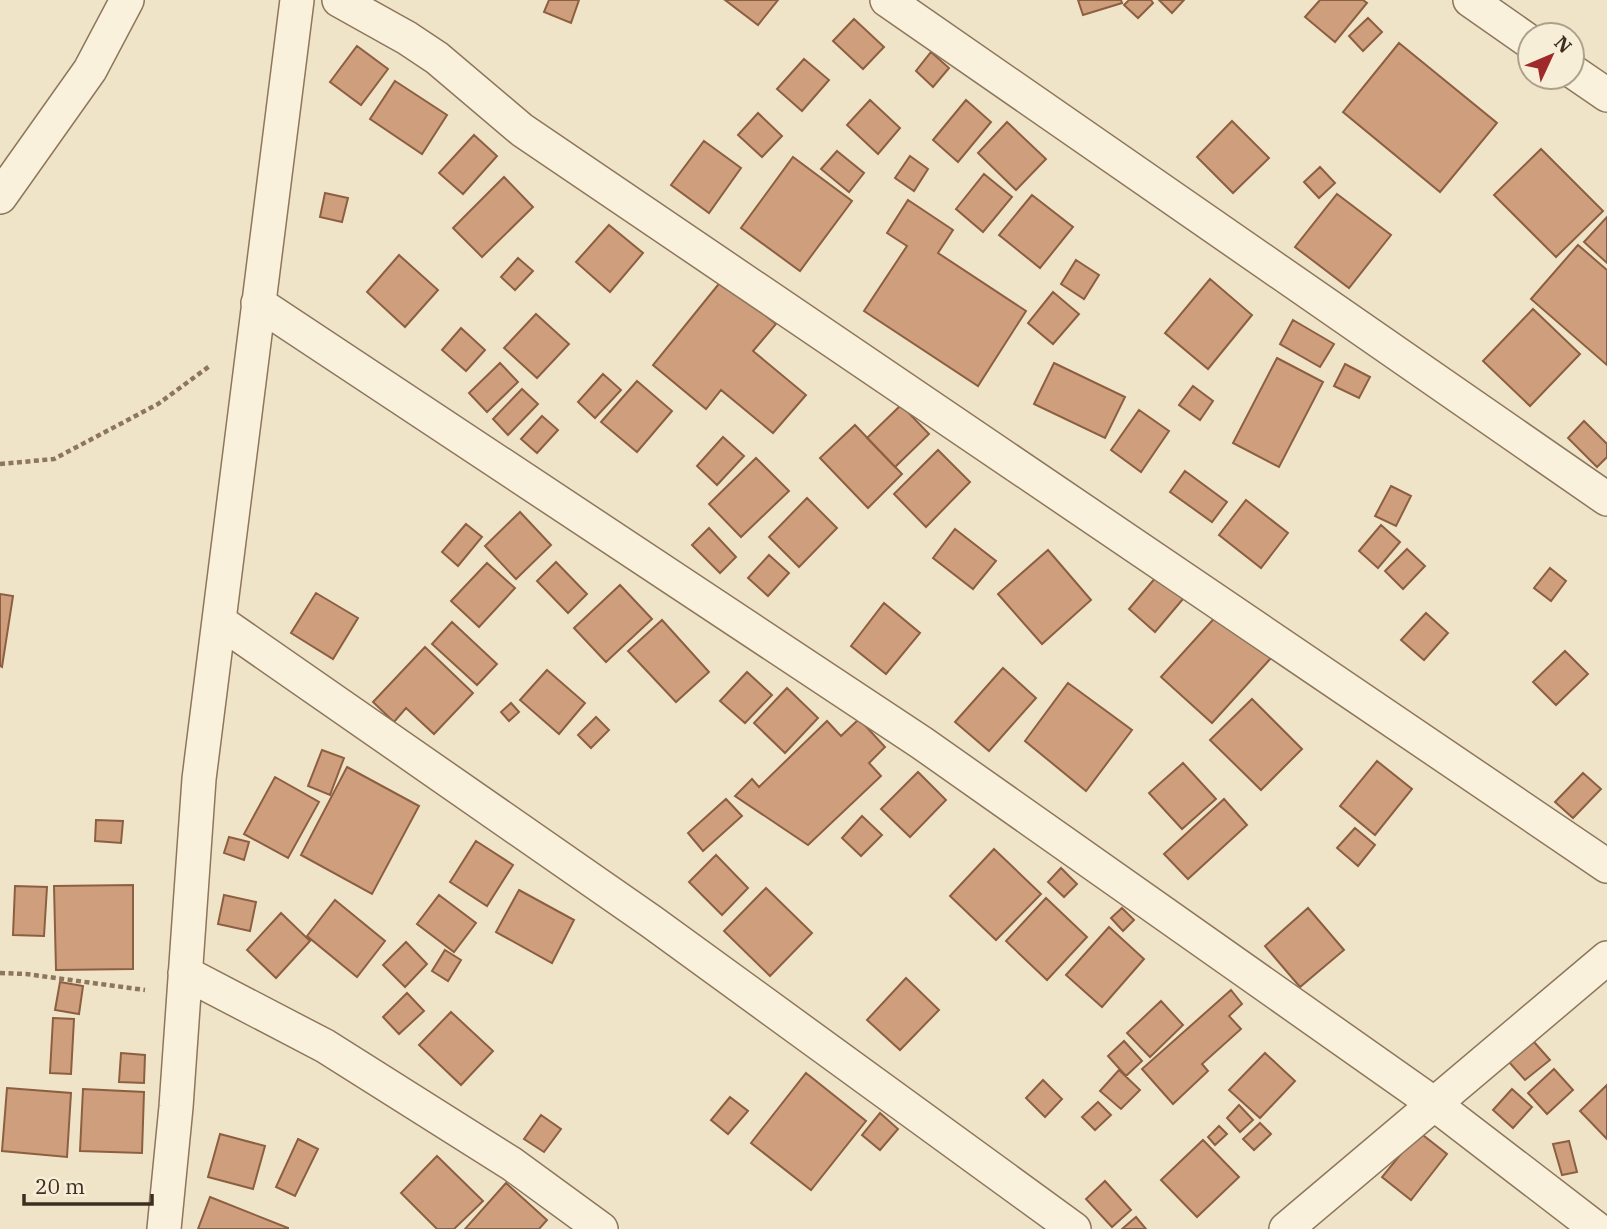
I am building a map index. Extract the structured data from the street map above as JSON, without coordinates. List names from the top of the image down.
{
  "scale_bar": "20 m",
  "north": "top right"
}
